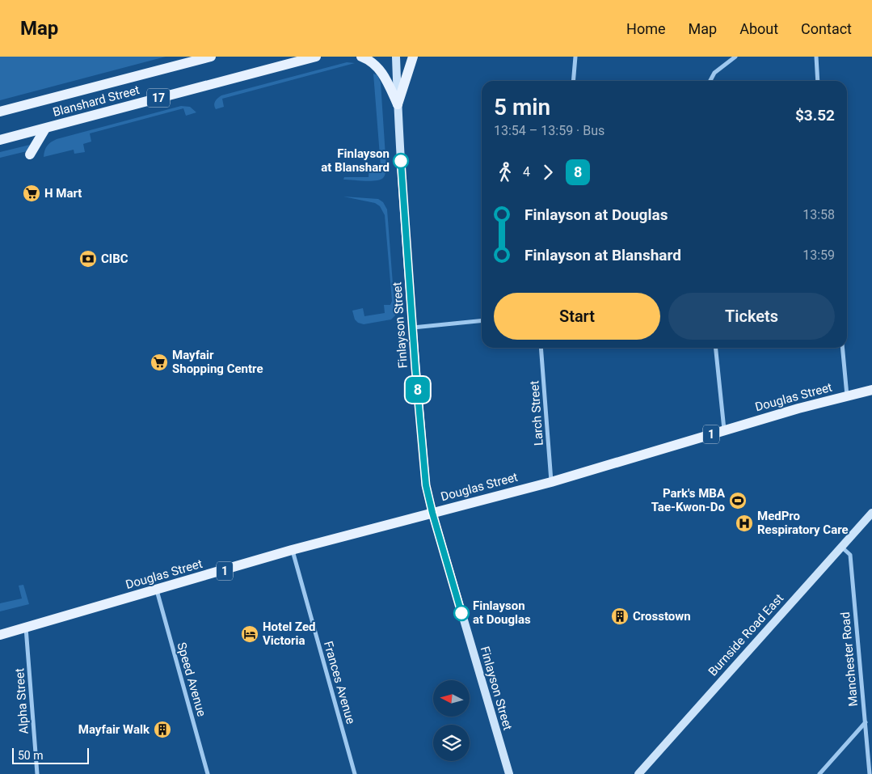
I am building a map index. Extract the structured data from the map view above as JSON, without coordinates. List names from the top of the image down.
{
  "streets": {
    "main road": [
      "17",
      "Blanshard Street",
      "Finlayson Street",
      "Douglas Street",
      "1",
      "Burnside Road East"
    ],
    "street": [
      "Larch Street",
      "Manchester Road",
      "Speed Avenue",
      "Frances Avenue",
      "Alpha Street"
    ]
  },
  "crossings": [
    ["Finlayson Street", "Douglas Street"],
    ["Douglas Street", "Larch Street"],
    ["Douglas Street", "Speed Avenue"],
    ["Douglas Street", "Frances Avenue"],
    ["Douglas Street", "Alpha Street"],
    ["Burnside Road East", "Manchester Road"]
  ],
  "places": {
    "other": ["Finlayson at Blanshard", "Finlayson at Douglas"],
    "supermarket": ["H Mart", "Mayfair Shopping Centre"],
    "bank": ["CIBC"],
    "sports": ["Park's MBA Tae-Kwon-Do"],
    "hospital": ["MedPro Respiratory Care"],
    "building": ["Crosstown", "Mayfair Walk"],
    "hotel": ["Hotel Zed Victoria"]
  },
  "lines": ["bus line 8"],
  "scale_bar": "50 m",
  "north": "left",
  "page": {
    "header": "Map",
    "nav": [
      "Home",
      "Map",
      "About",
      "Contact"
    ],
    "on_map": "8",
    "heading": ["5 min", "13:54 – 13:59 · Bus", "$3.52"],
    "legs": ["4", "8"],
    "list": [
      {
        "name": "Finlayson at Douglas",
        "value": "13:58"
      },
      {
        "name": "Finlayson at Blanshard",
        "value": "13:59"
      }
    ],
    "buttons": ["Start", "Tickets"],
    "scale": "50 m"
  }
}
